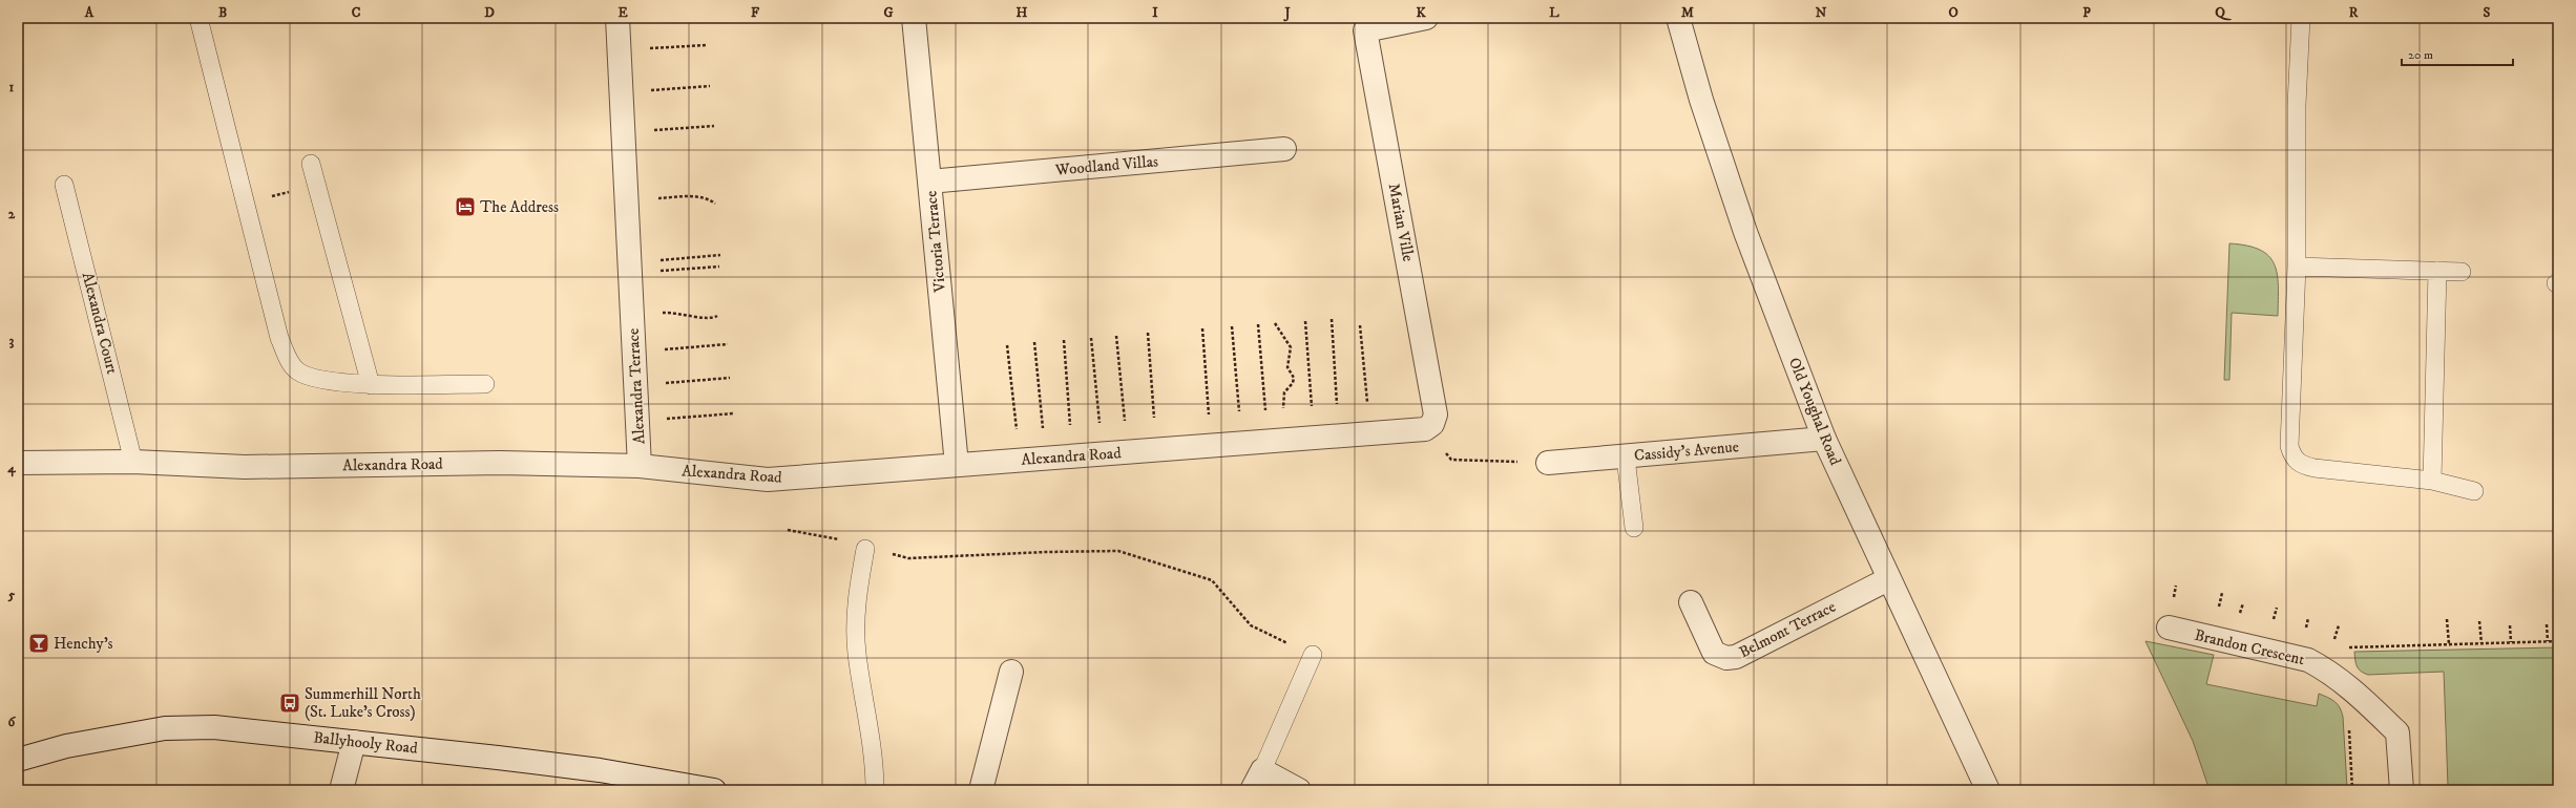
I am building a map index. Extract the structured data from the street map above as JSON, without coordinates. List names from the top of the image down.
{
  "streets": {
    "street": [
      "Woodland Villas",
      "Marian Ville",
      "Victoria Terrace",
      "Alexandra Terrace",
      "Old Youghal Road",
      "Cassidy's Avenue",
      "Alexandra Road",
      "Belmont Terrace",
      "Brandon Crescent",
      "Ballyhooly Road"
    ],
    "lane": ["Alexandra Court"]
  },
  "crossings": [
    ["Woodland Villas", "Victoria Terrace"],
    ["Marian Ville", "Alexandra Road"],
    ["Victoria Terrace", "Alexandra Road"],
    ["Alexandra Court", "Alexandra Road"],
    ["Alexandra Terrace", "Alexandra Road"],
    ["Old Youghal Road", "Cassidy's Avenue"],
    ["Old Youghal Road", "Belmont Terrace"]
  ],
  "places": {
    "hotel": ["The Address"],
    "bar": ["Henchy’s"],
    "bus stop": ["Summerhill North (St. Luke's Cross)"]
  },
  "scale_bar": "20 m",
  "grid": {
    "columns": [
      "A",
      "B",
      "C",
      "D",
      "E",
      "F",
      "G",
      "H",
      "I",
      "J",
      "K",
      "L",
      "M",
      "N",
      "O",
      "P",
      "Q",
      "R",
      "S"
    ],
    "rows": [
      "1",
      "2",
      "3",
      "4",
      "5",
      "6"
    ]
  }
}
